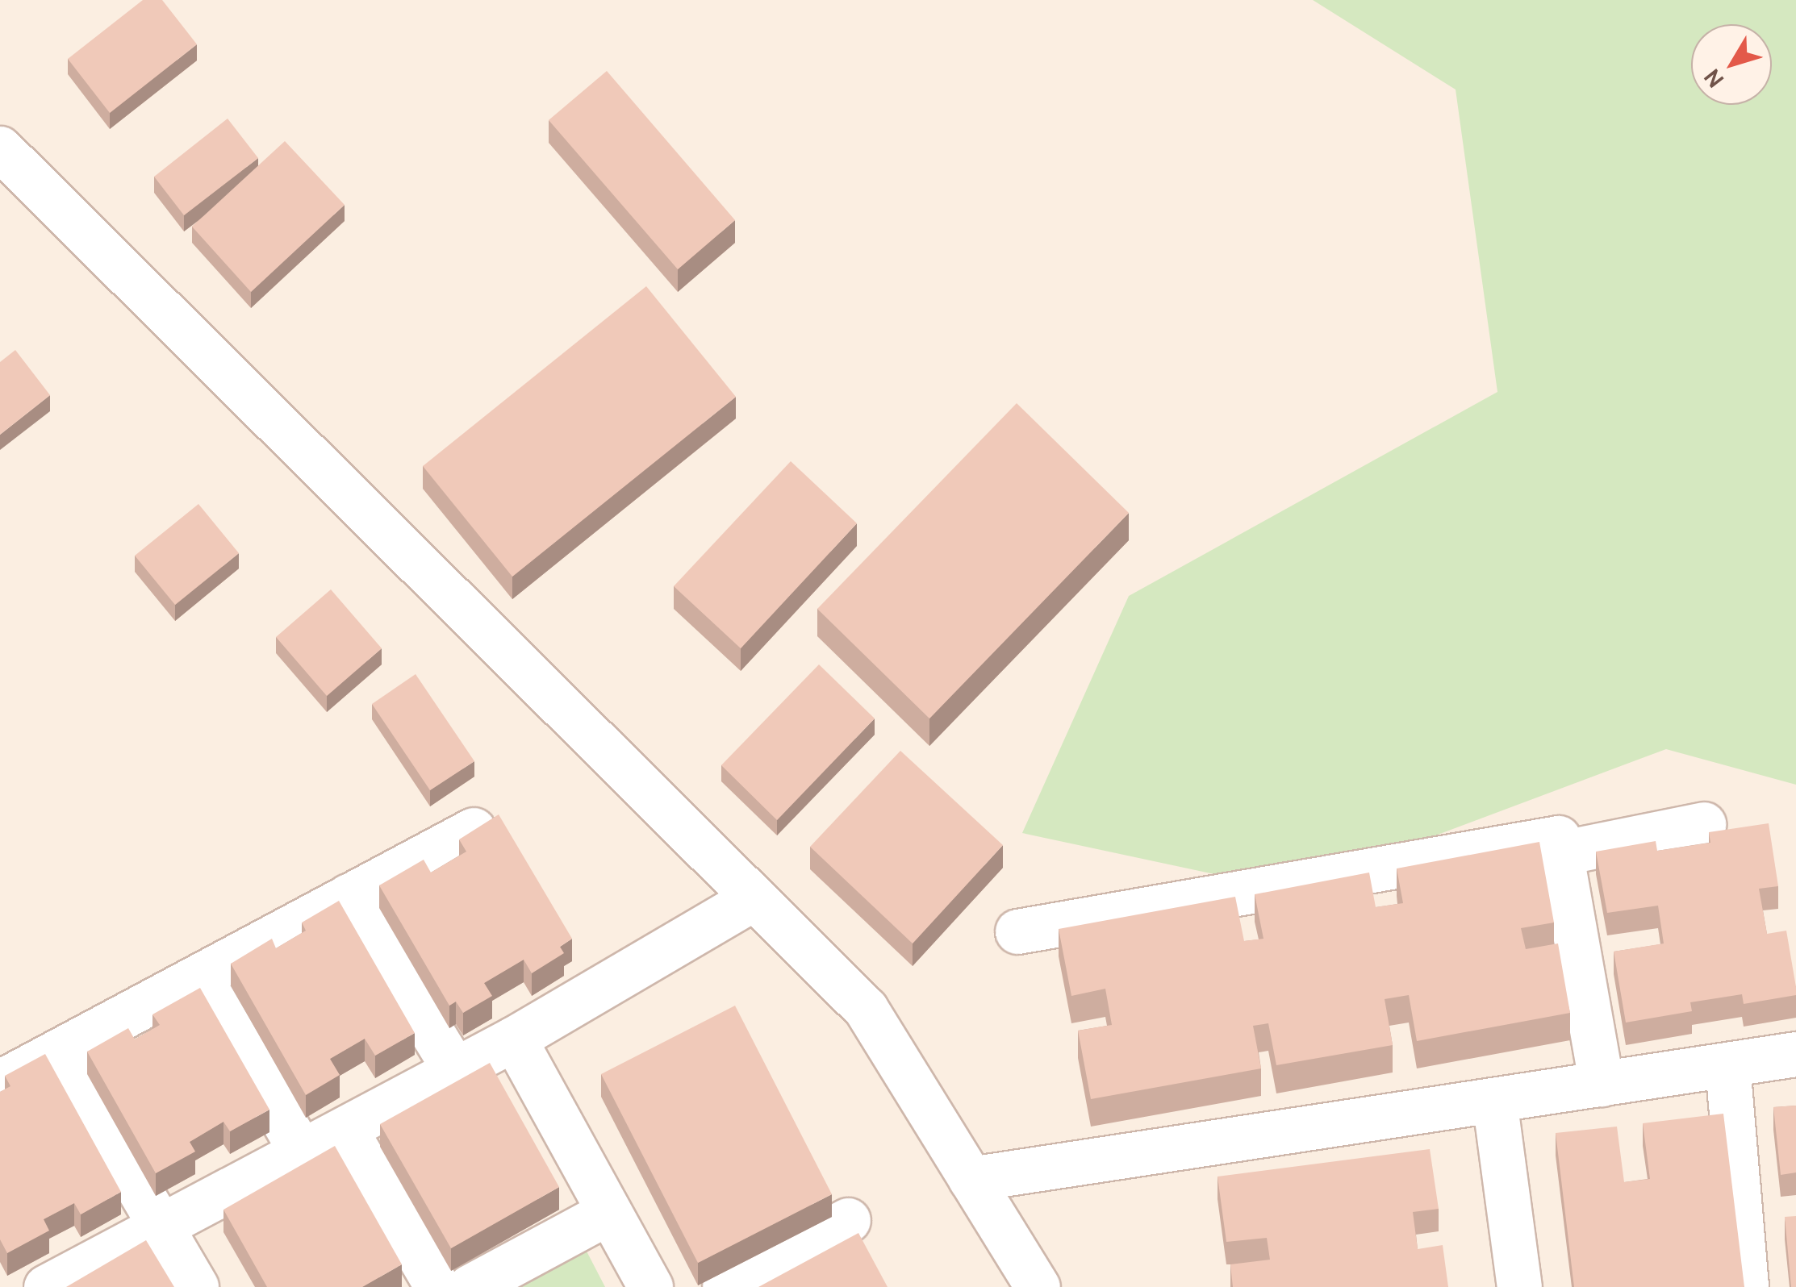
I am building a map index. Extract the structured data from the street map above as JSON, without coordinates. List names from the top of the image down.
{
  "north": "bottom left"
}
